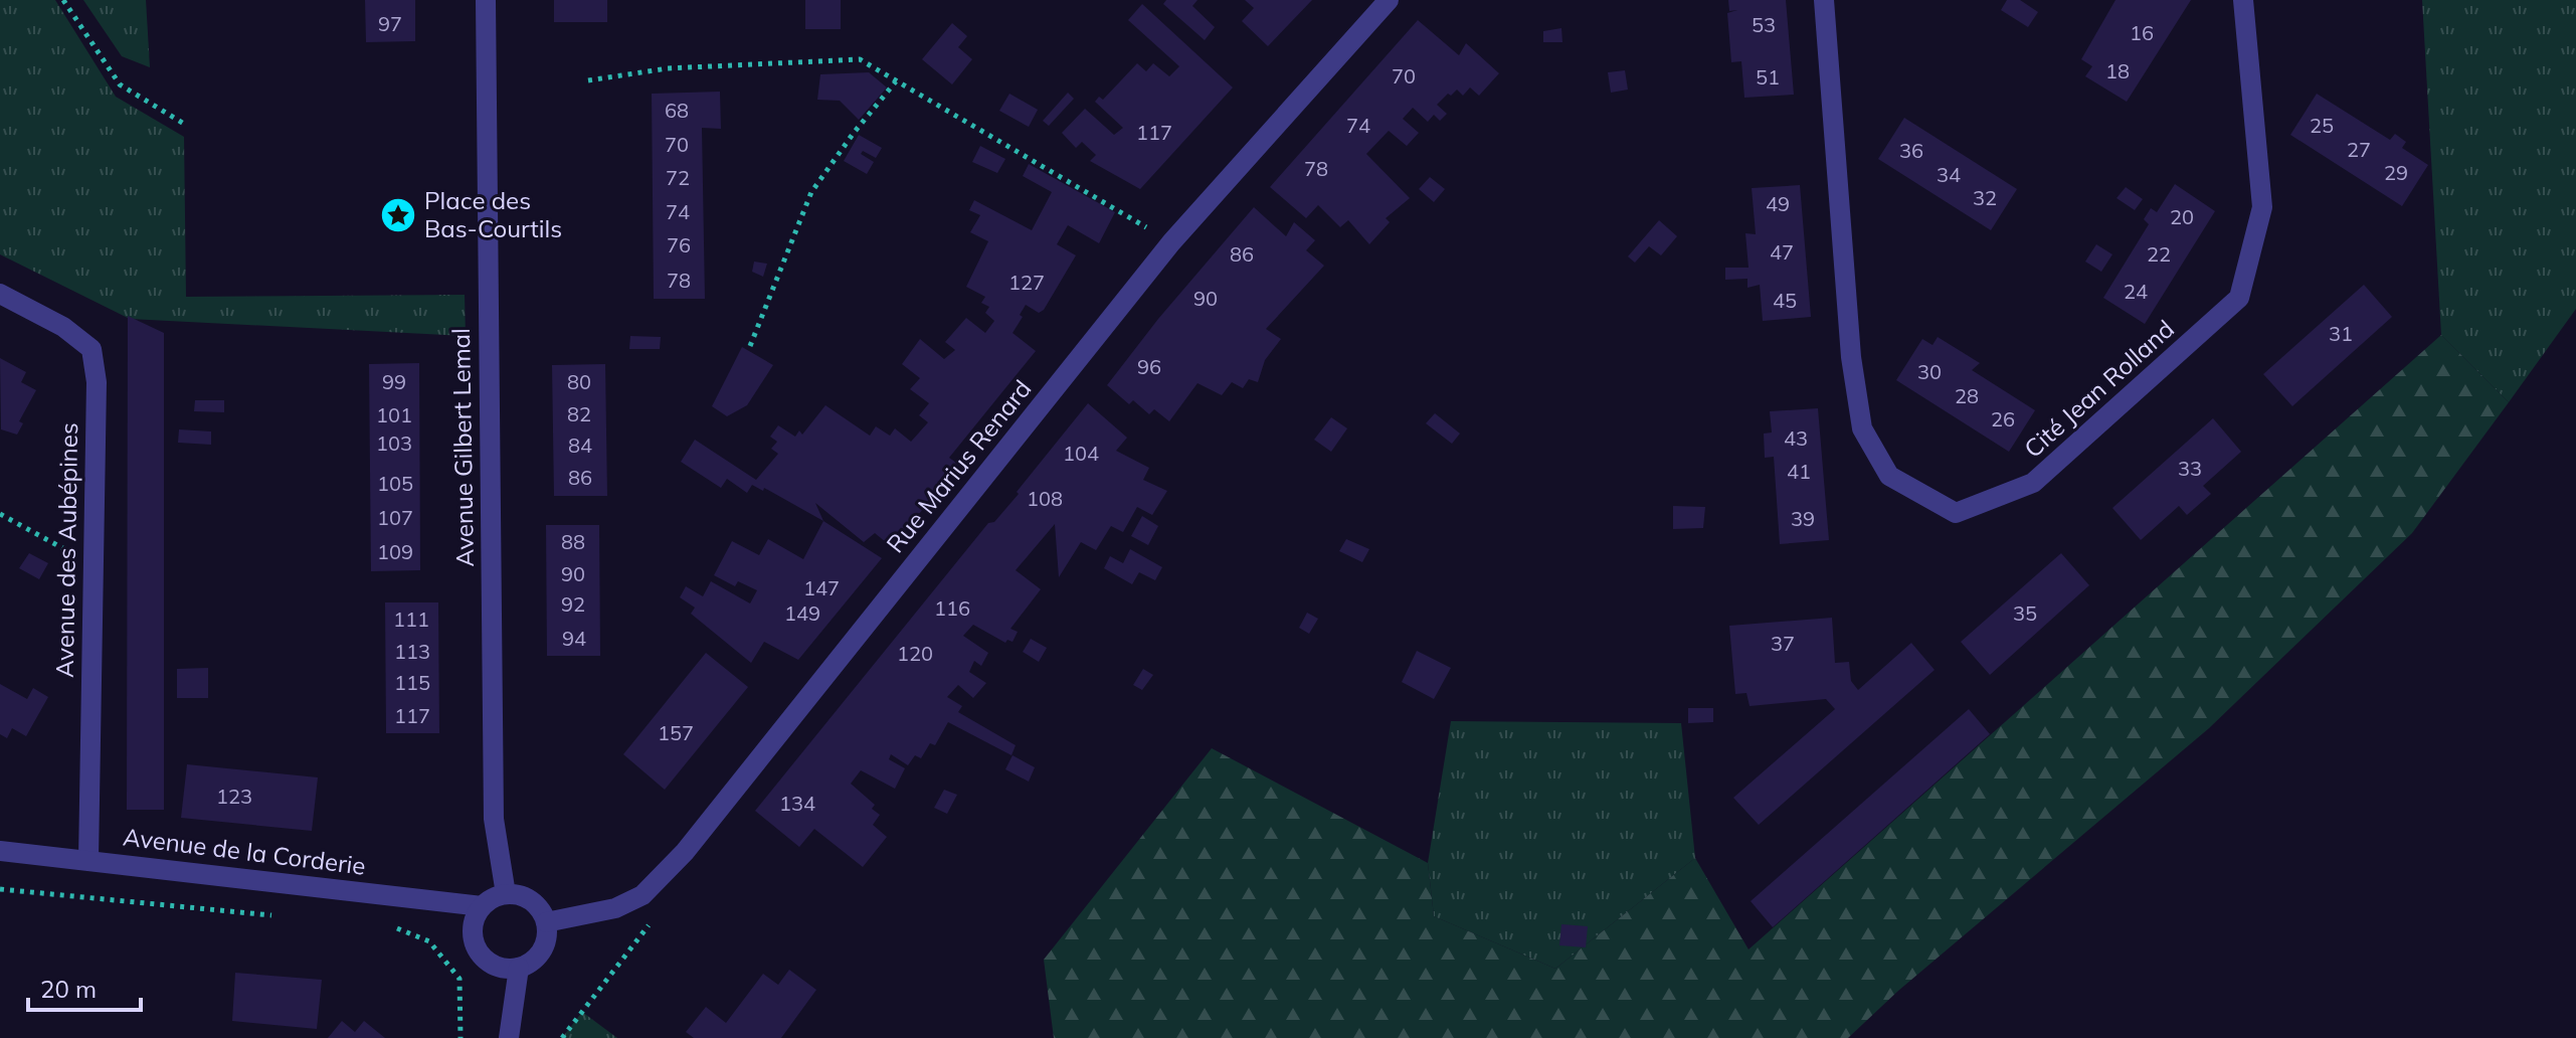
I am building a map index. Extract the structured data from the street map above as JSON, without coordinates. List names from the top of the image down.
{
  "streets": {
    "street": [
      "Cité Jean Rolland",
      "Avenue Gilbert Lemal",
      "Rue Marius Renard",
      "Avenue des Aubépines",
      "Avenue de la Corderie"
    ]
  },
  "crossings": [
    ["Avenue Gilbert Lemal", "Rue Marius Renard"],
    ["Avenue Gilbert Lemal", "Avenue de la Corderie"],
    ["Rue Marius Renard", "Avenue de la Corderie"],
    ["Avenue des Aubépines", "Avenue de la Corderie"]
  ],
  "places": {
    "place": ["Place des Bas-Courtils"]
  },
  "house_numbers": [
    "97",
    "53",
    "16",
    "18",
    "70",
    "51",
    "68",
    "74",
    "25",
    "117",
    "70",
    "27",
    "36",
    "78",
    "29",
    "34",
    "72",
    "32",
    "49",
    "74",
    "20",
    "76",
    "47",
    "86",
    "22",
    "78",
    "127",
    "24",
    "90",
    "45",
    "31",
    "96",
    "30",
    "99",
    "80",
    "28",
    "82",
    "101",
    "26",
    "43",
    "103",
    "84",
    "104",
    "33",
    "41",
    "86",
    "105",
    "108",
    "107",
    "39",
    "88",
    "109",
    "90",
    "147",
    "92",
    "116",
    "149",
    "35",
    "111",
    "94",
    "37",
    "113",
    "120",
    "115",
    "117",
    "157",
    "123",
    "134"
  ],
  "scale_bar": "20 m"
}
